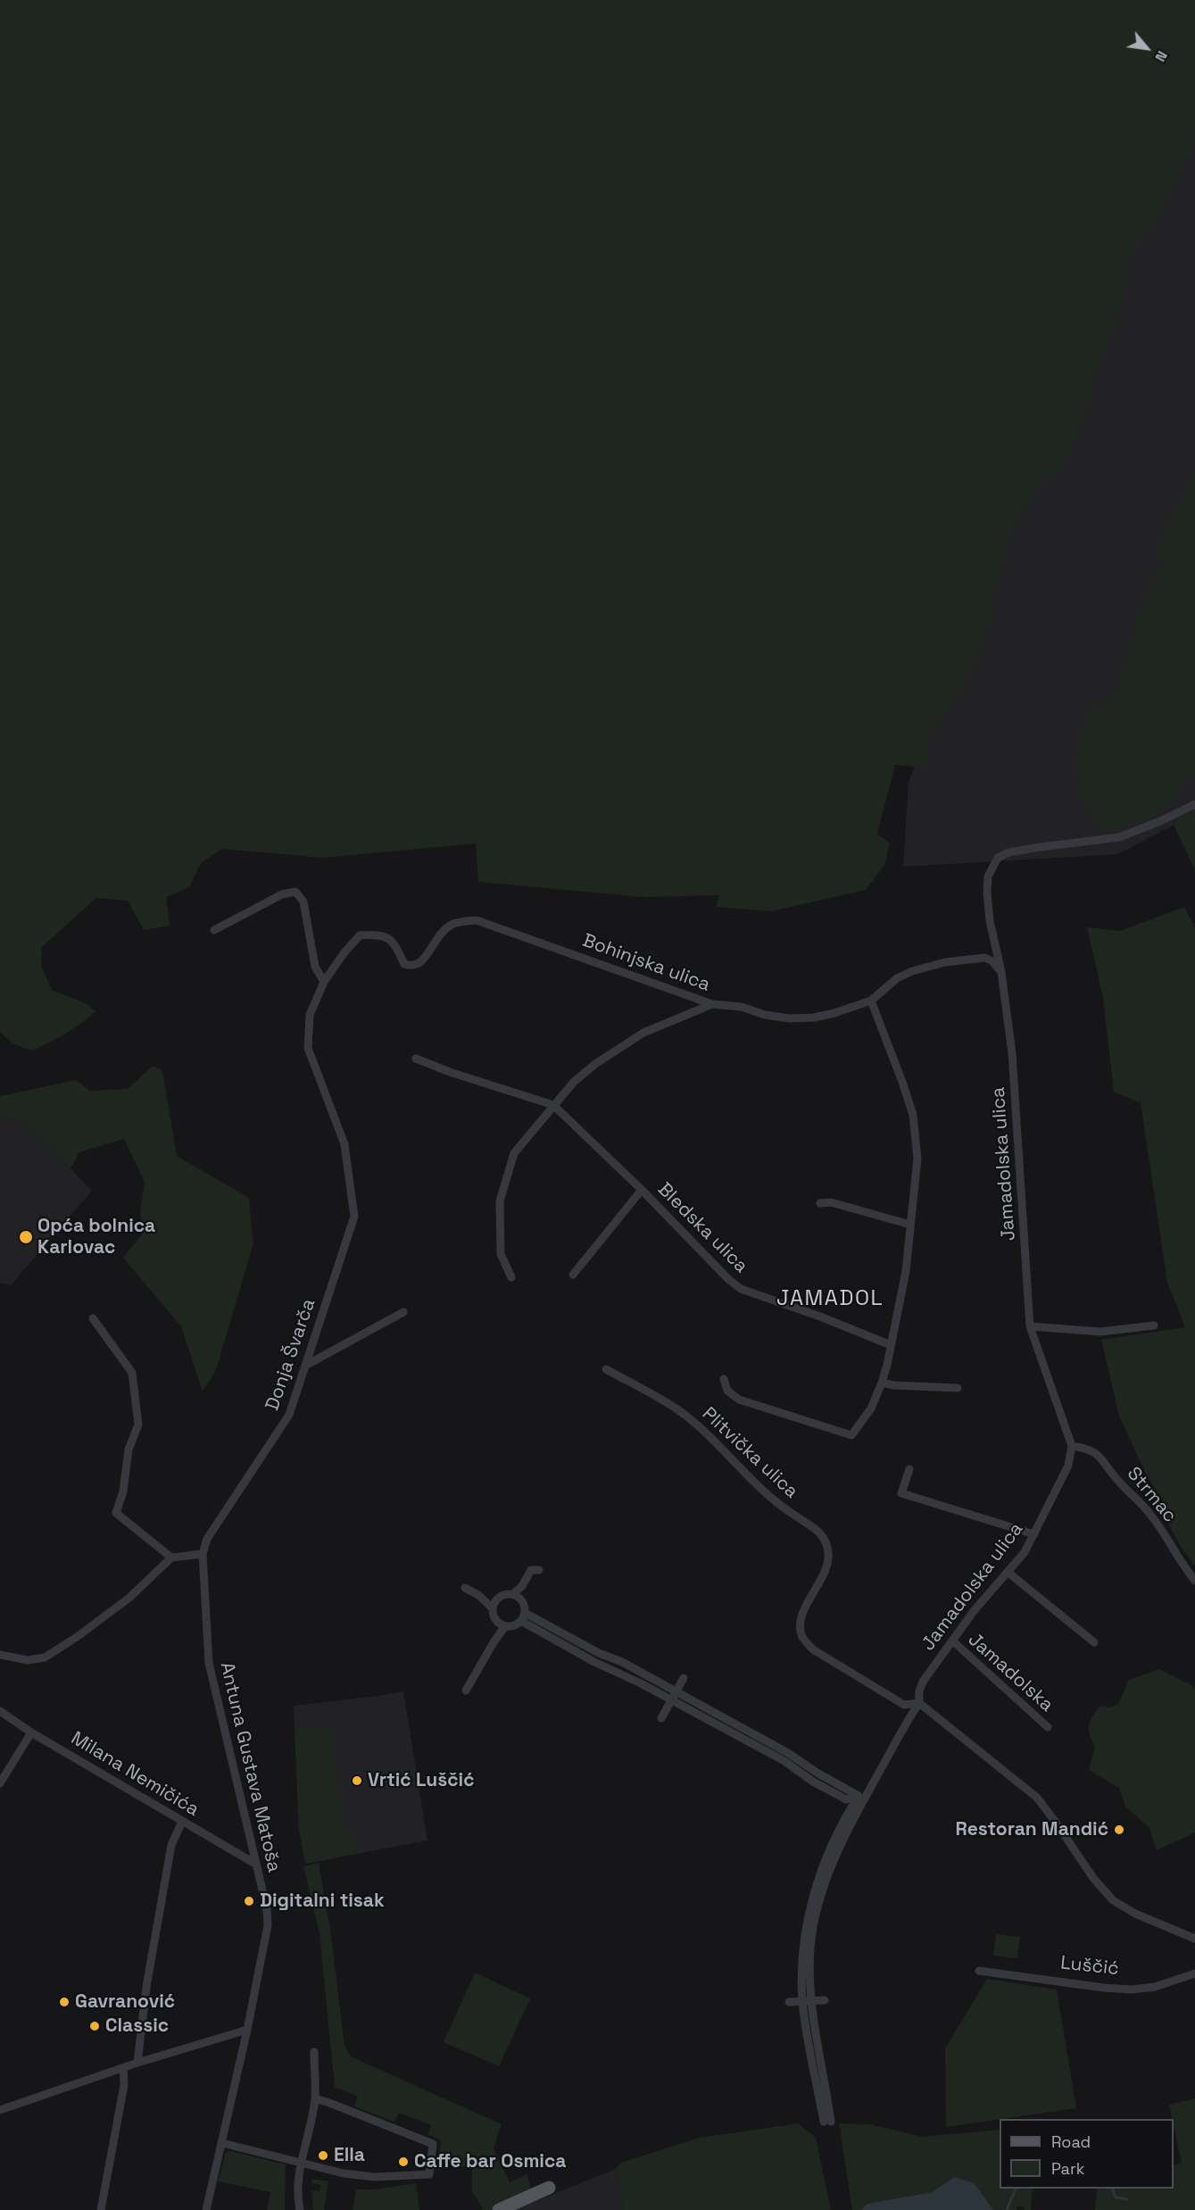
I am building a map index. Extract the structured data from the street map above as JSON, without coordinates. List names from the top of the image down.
{
  "streets": {
    "street": [
      "Bohinjska ulica",
      "Jamadolska ulica",
      "Bledska ulica",
      "Donja Švarča",
      "Plitvička ulica",
      "Strmac",
      "Jamadolska",
      "Antuna Gustava Matoša",
      "Milana Nemičića",
      "Luščić"
    ]
  },
  "crossings": [
    ["Bohinjska ulica", "Jamadolska ulica"],
    ["Bohinjska ulica", "Donja Švarča"],
    ["Jamadolska ulica", "Plitvička ulica"],
    ["Jamadolska ulica", "Strmac"],
    ["Jamadolska ulica", "Jamadolska"],
    ["Donja Švarča", "Antuna Gustava Matoša"],
    ["Antuna Gustava Matoša", "Milana Nemičića"]
  ],
  "districts": ["JAMADOL"],
  "places": [
    "Opća bolnica Karlovac",
    "Vrtić Luščić",
    "Restoran Mandić",
    "Digitalni tisak",
    "Gavranović",
    "Classic",
    "Ella",
    "Caffe bar Osmica"
  ],
  "legend": ["Road", "Park"],
  "north": "bottom right"
}
